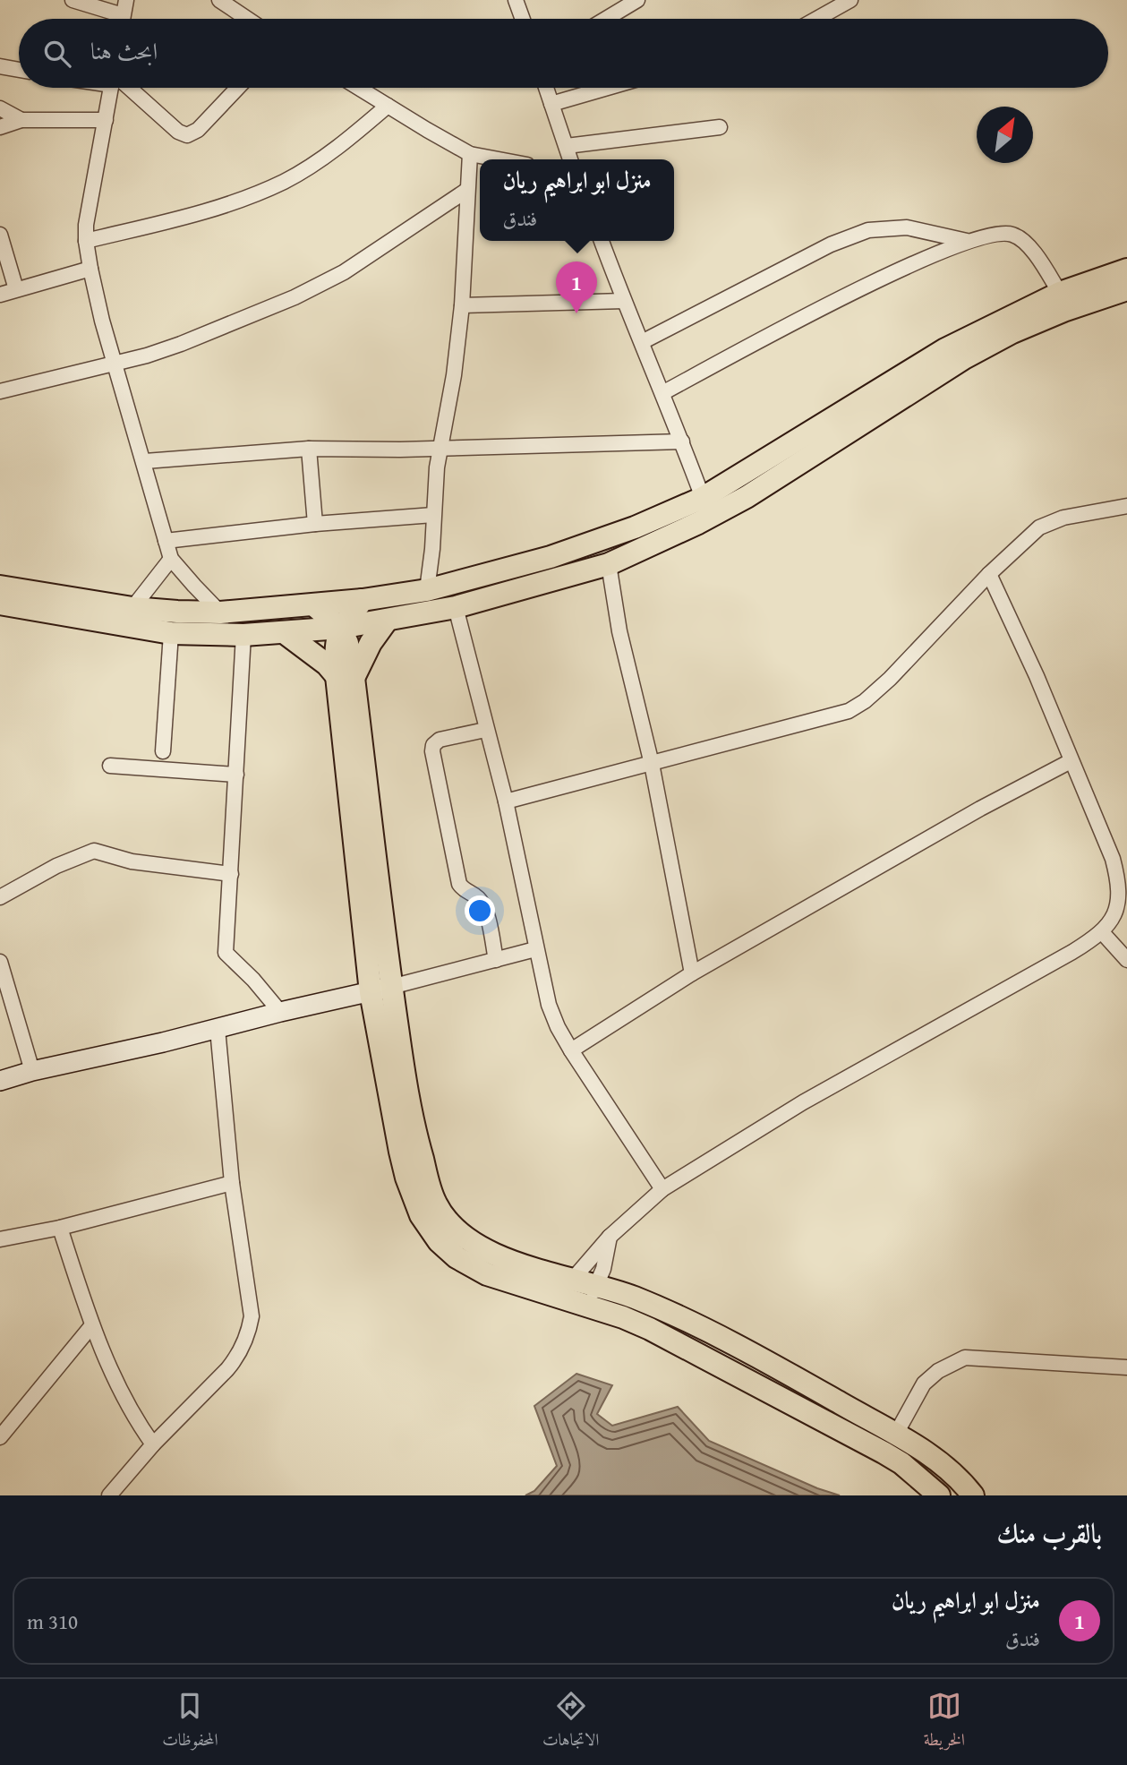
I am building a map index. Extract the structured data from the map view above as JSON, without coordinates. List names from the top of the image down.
{
  "north": "top right",
  "page": {
    "search": "ابحث هنا",
    "popup": ["منزل ابو ابراهيم ريان", "فندق"],
    "pins": "1",
    "heading": "بالقرب منك",
    "list": [
      {
        "mark": "1",
        "name": "منزل ابو ابراهيم ريان",
        "note": "فندق",
        "value": "310 m"
      }
    ],
    "nav": ["الخريطة", "الاتجاهات", "المحفوظات"]
  }
}
